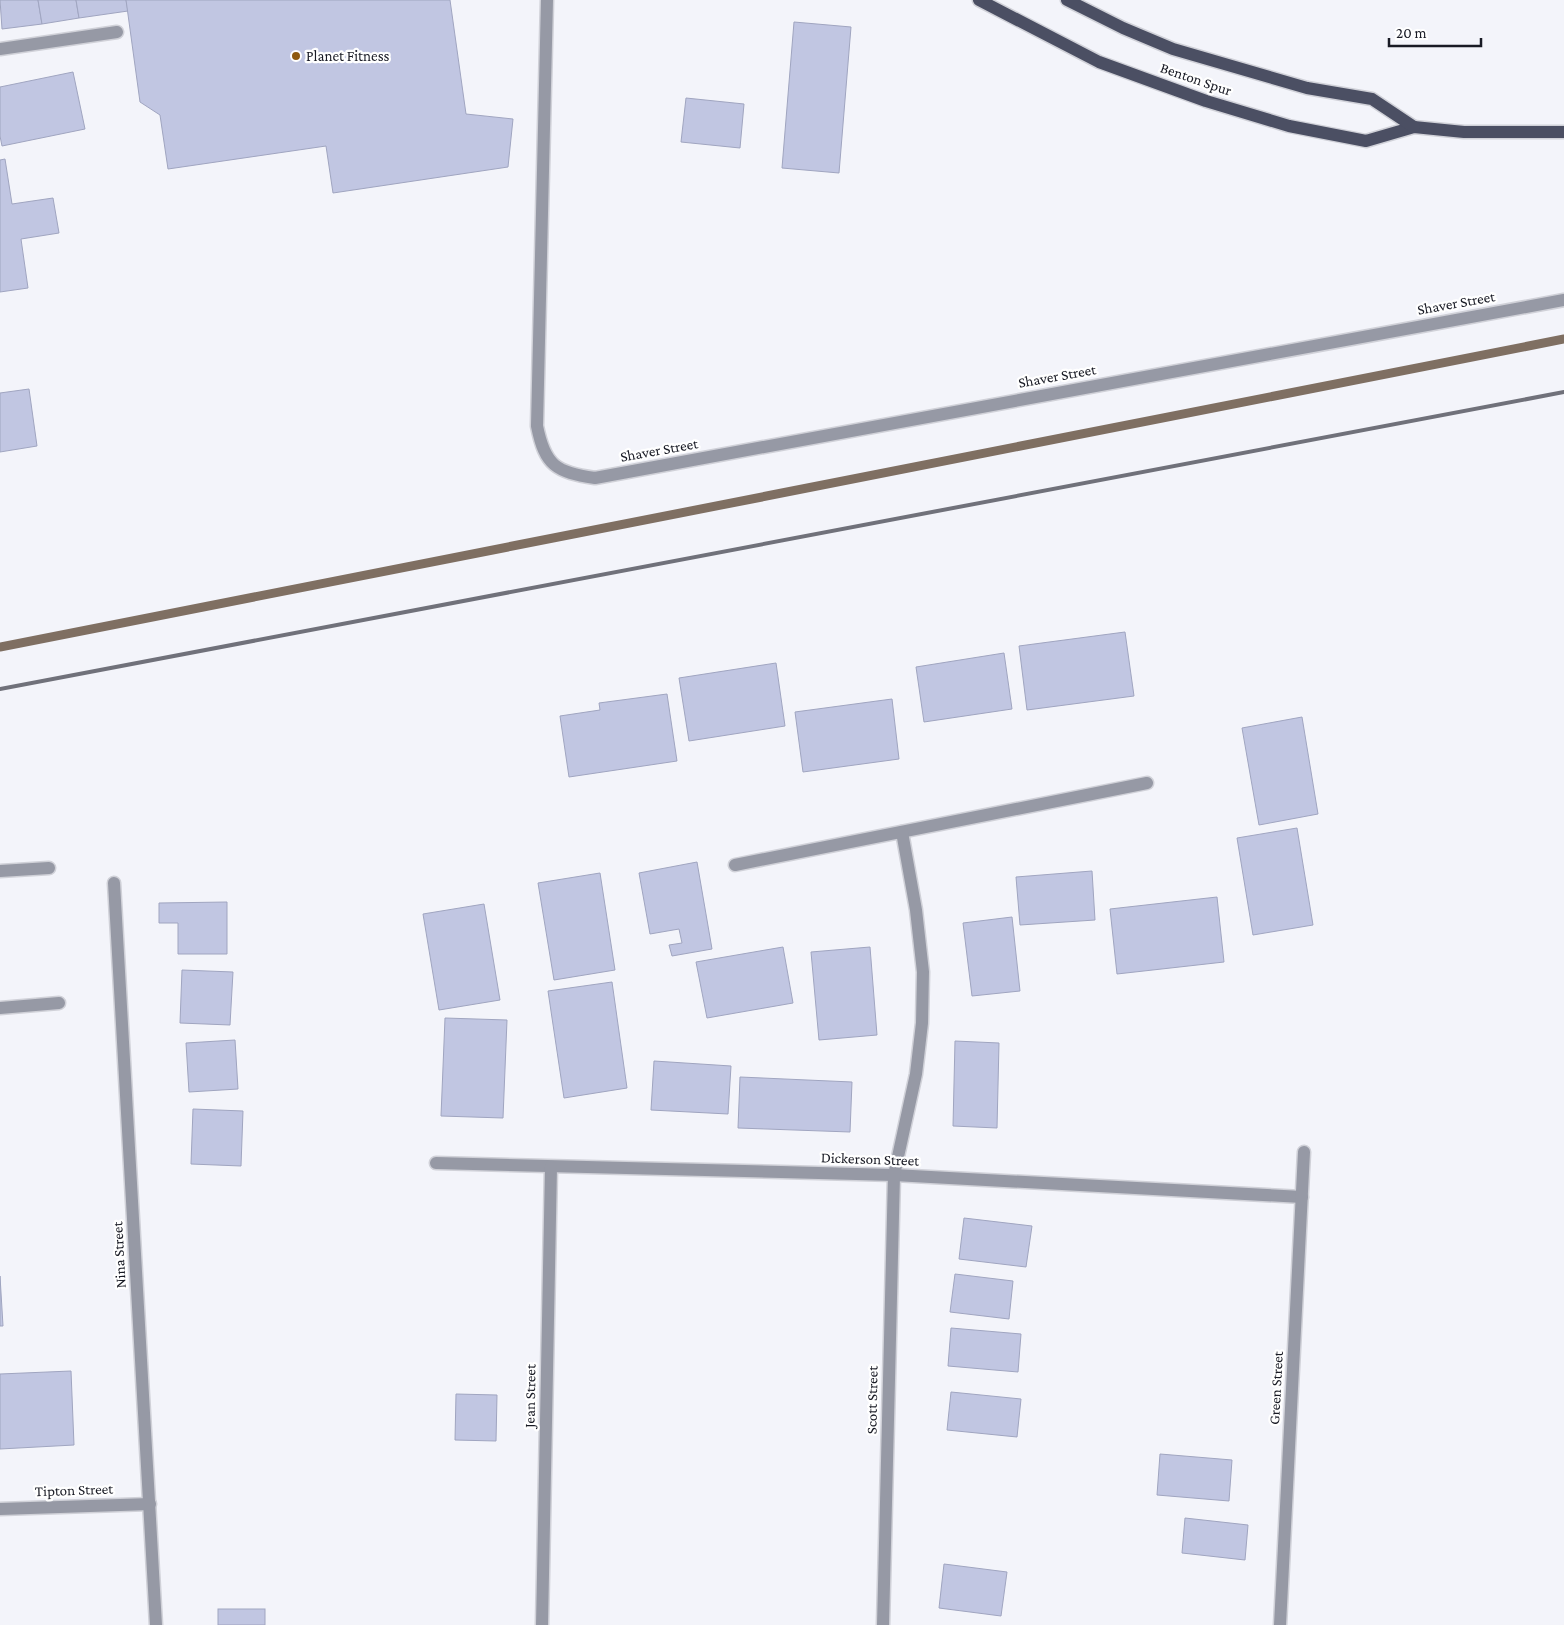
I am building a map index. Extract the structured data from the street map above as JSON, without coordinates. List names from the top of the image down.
{
  "streets": {
    "main road": ["Benton Spur"],
    "street": [
      "Shaver Street",
      "Dickerson Street",
      "Nina Street",
      "Green Street",
      "Jean Street",
      "Scott Street",
      "Tipton Street"
    ]
  },
  "crossings": [
    ["Dickerson Street", "Green Street"],
    ["Dickerson Street", "Jean Street"],
    ["Dickerson Street", "Scott Street"],
    ["Nina Street", "Tipton Street"]
  ],
  "places": ["Planet Fitness"],
  "scale_bar": "20 m"
}
